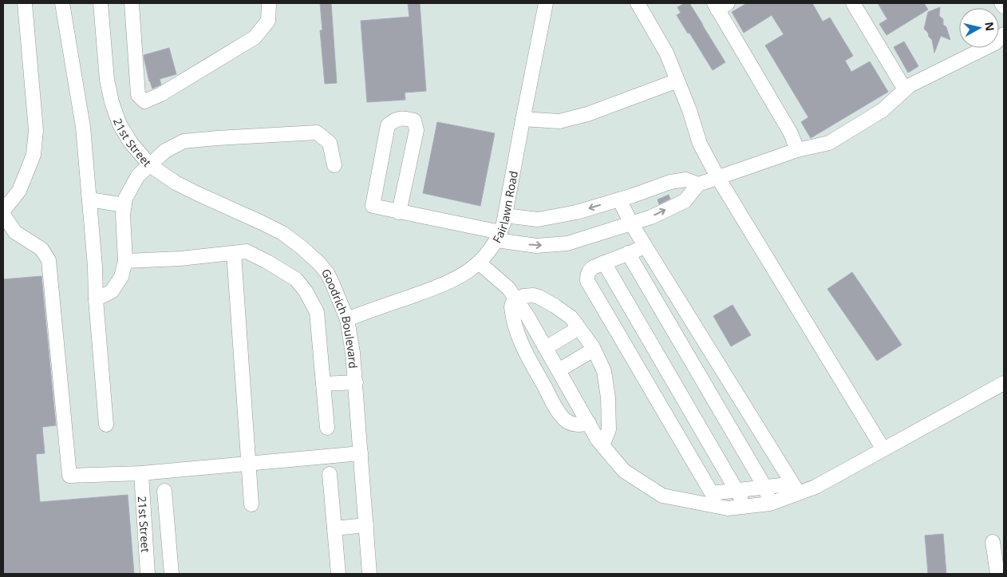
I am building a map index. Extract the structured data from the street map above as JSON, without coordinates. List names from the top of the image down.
{
  "streets": {
    "street": ["21st Street", "Fairlawn Road", "Goodrich Boulevard"]
  },
  "crossings": [
    ["21st Street", "Goodrich Boulevard"],
    ["Fairlawn Road", "Goodrich Boulevard"]
  ],
  "north": "right"
}
